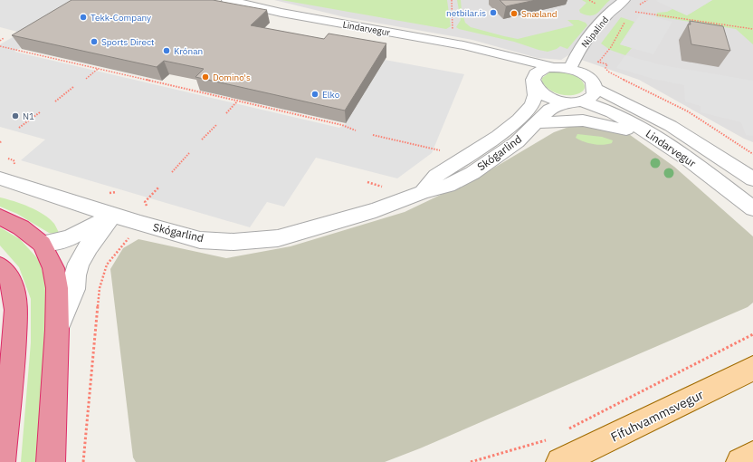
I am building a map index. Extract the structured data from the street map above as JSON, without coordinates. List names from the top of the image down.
{
  "streets": {
    "main road": ["Fífuhvammsvegur"],
    "street": ["Lindarvegur", "Núpalind", "Skógarlind"]
  },
  "crossings": [
    ["Lindarvegur", "Núpalind"],
    ["Lindarvegur", "Skógarlind"]
  ],
  "places": [
    "netbilar.is",
    "Snæland",
    "Tekk-Company",
    "Sports Direct",
    "Krónan",
    "Domino's",
    "Elko",
    "N1"
  ]
}
